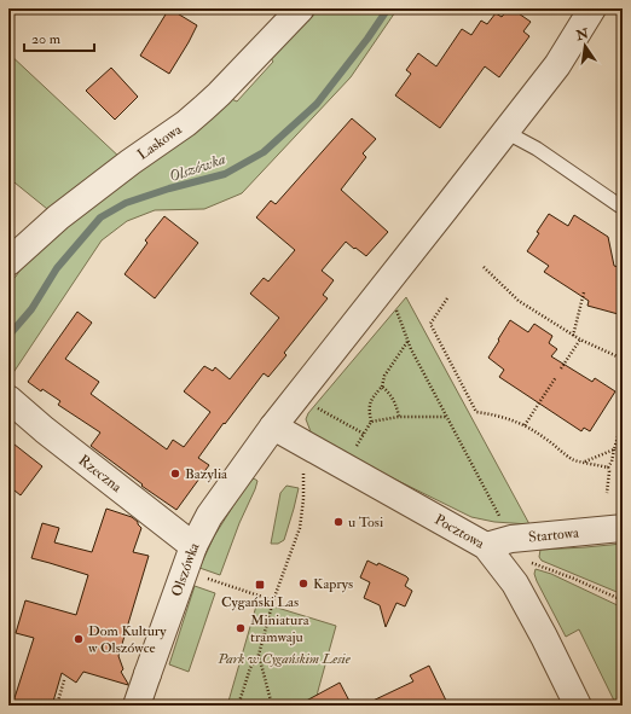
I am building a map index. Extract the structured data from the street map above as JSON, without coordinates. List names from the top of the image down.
{
  "streets": {
    "street": [
      "Laskowa",
      "Rzeczna",
      "Pocztowa",
      "Startowa",
      "Olszówka"
    ]
  },
  "crossings": [
    ["Rzeczna", "Olszówka"],
    ["Pocztowa", "Startowa"],
    ["Pocztowa", "Olszówka"]
  ],
  "water": ["Olszówka"],
  "parks": ["Park w Cygańskim Lesie"],
  "places": {
    "other": [
      "Bazylia",
      "u Tosi",
      "Kaprys",
      "Miniatura tramwaju",
      "Dom Kultury w Olszówce"
    ],
    "transit": ["Cygański Las"]
  },
  "scale_bar": "20 m",
  "north": "top"
}
